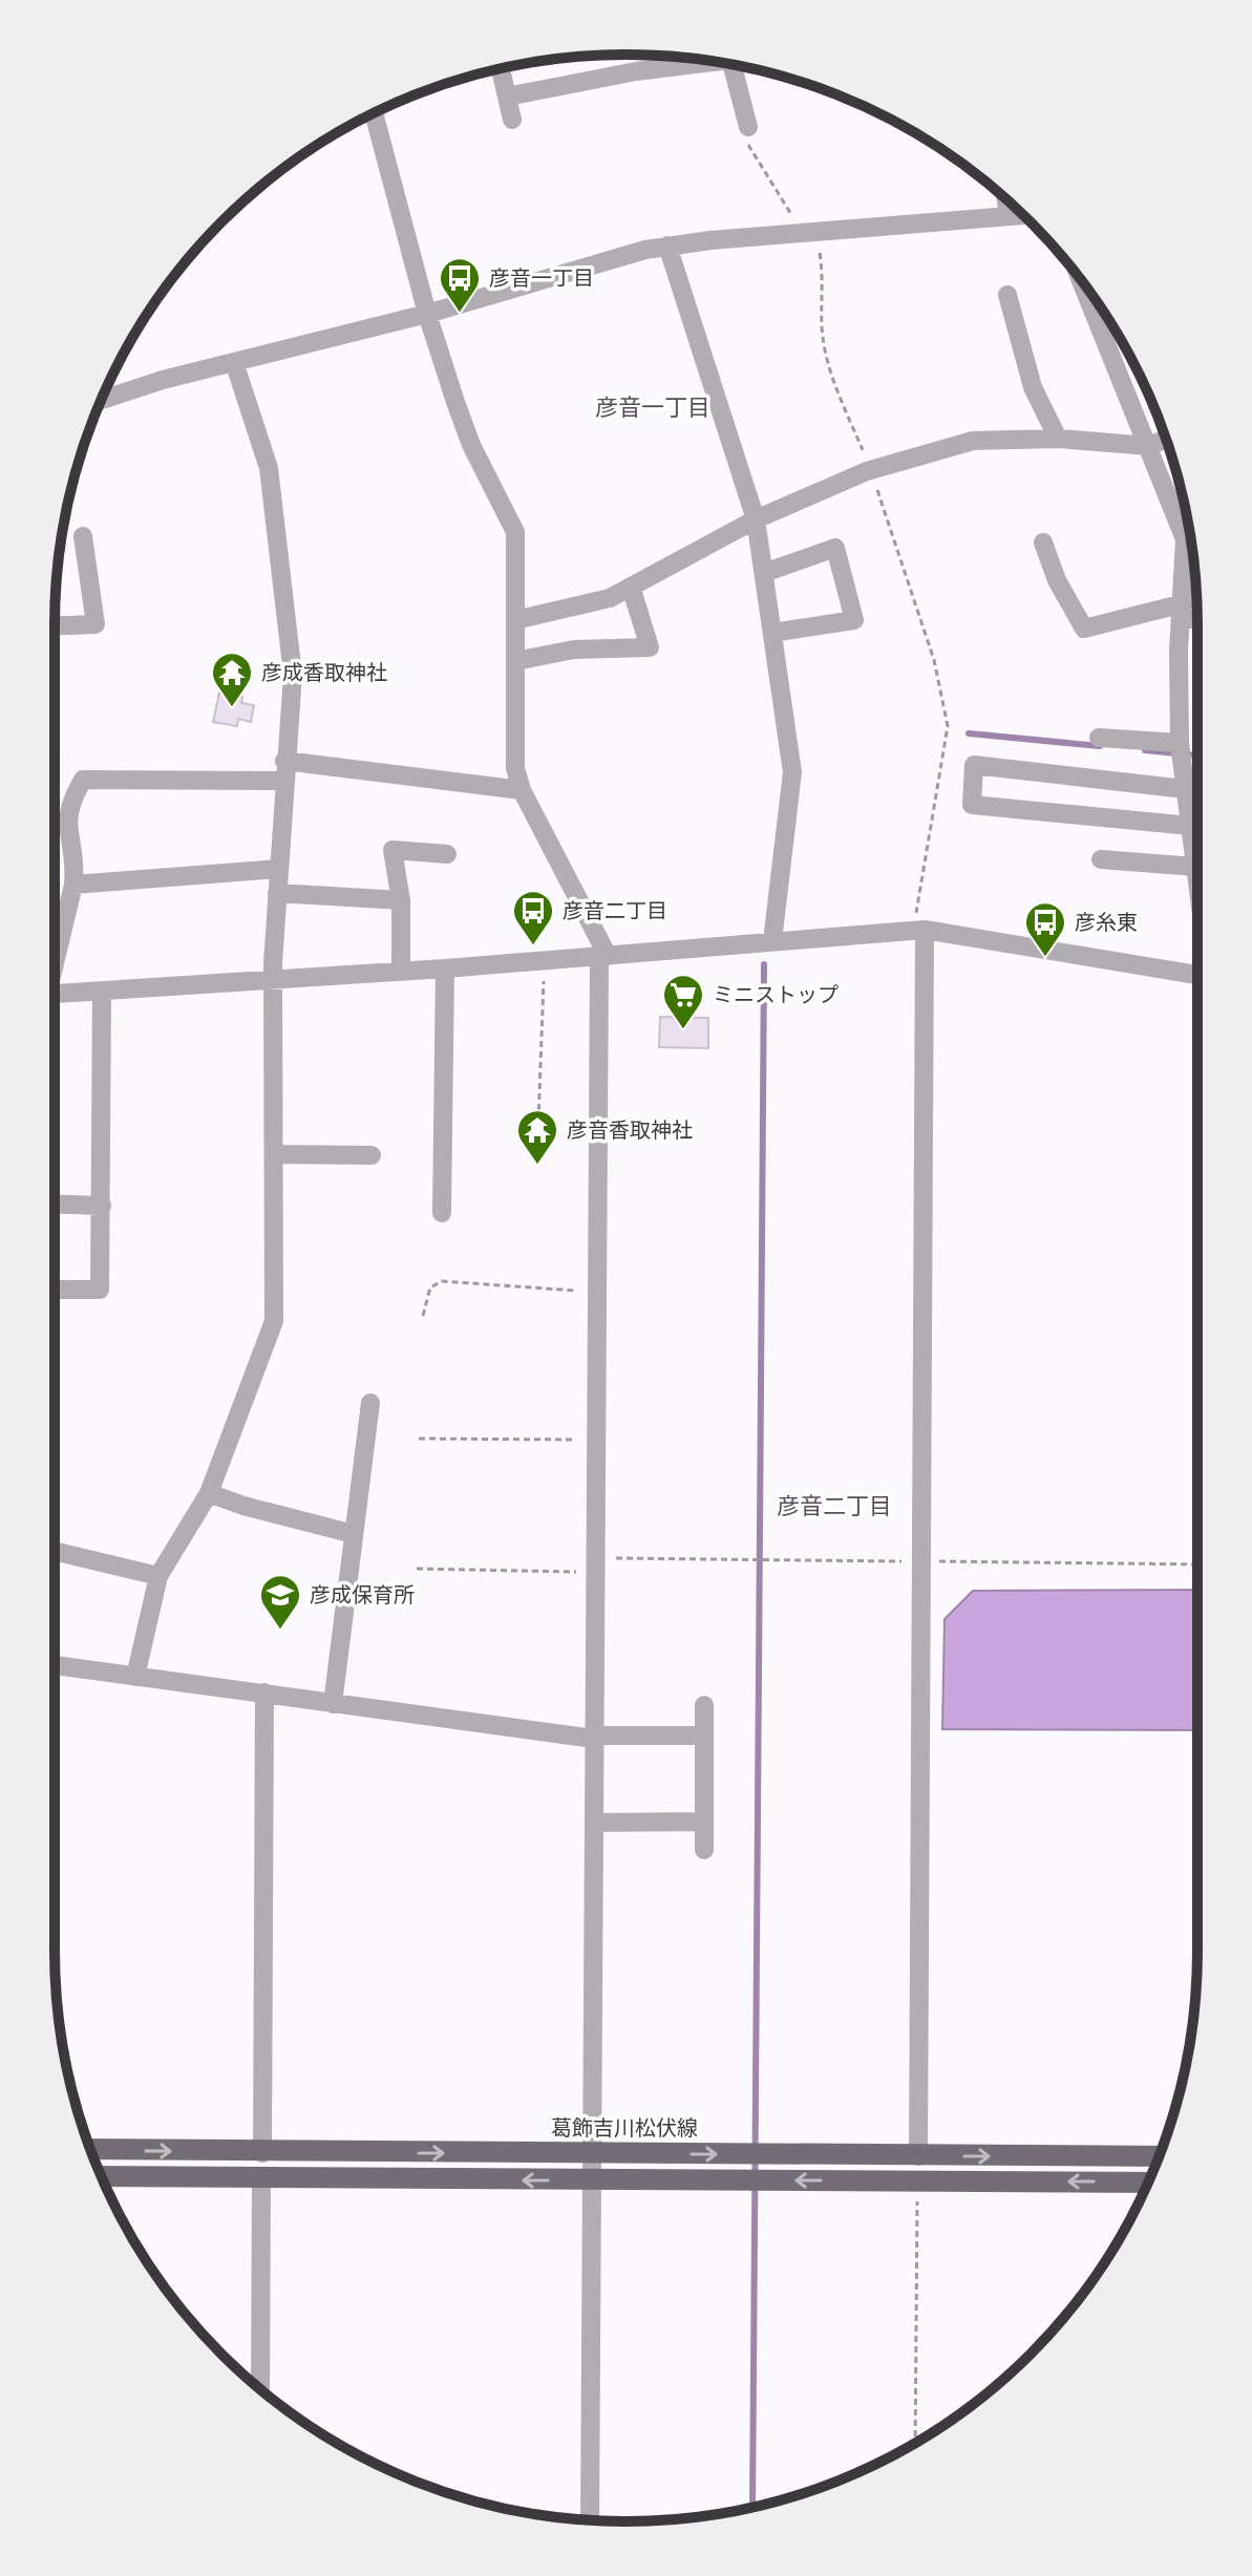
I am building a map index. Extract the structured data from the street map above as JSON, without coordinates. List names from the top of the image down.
{
  "streets": {
    "main road": ["葛飾吉川松伏線"]
  },
  "districts": ["彦音一丁目", "彦音二丁目"],
  "places": {
    "bus stop": ["彦音一丁目", "彦音二丁目", "彦糸東"],
    "temple": ["彦成香取神社", "彦音香取神社"],
    "supermarket": ["ミニストップ"],
    "school or university": ["彦成保育所"]
  }
}
